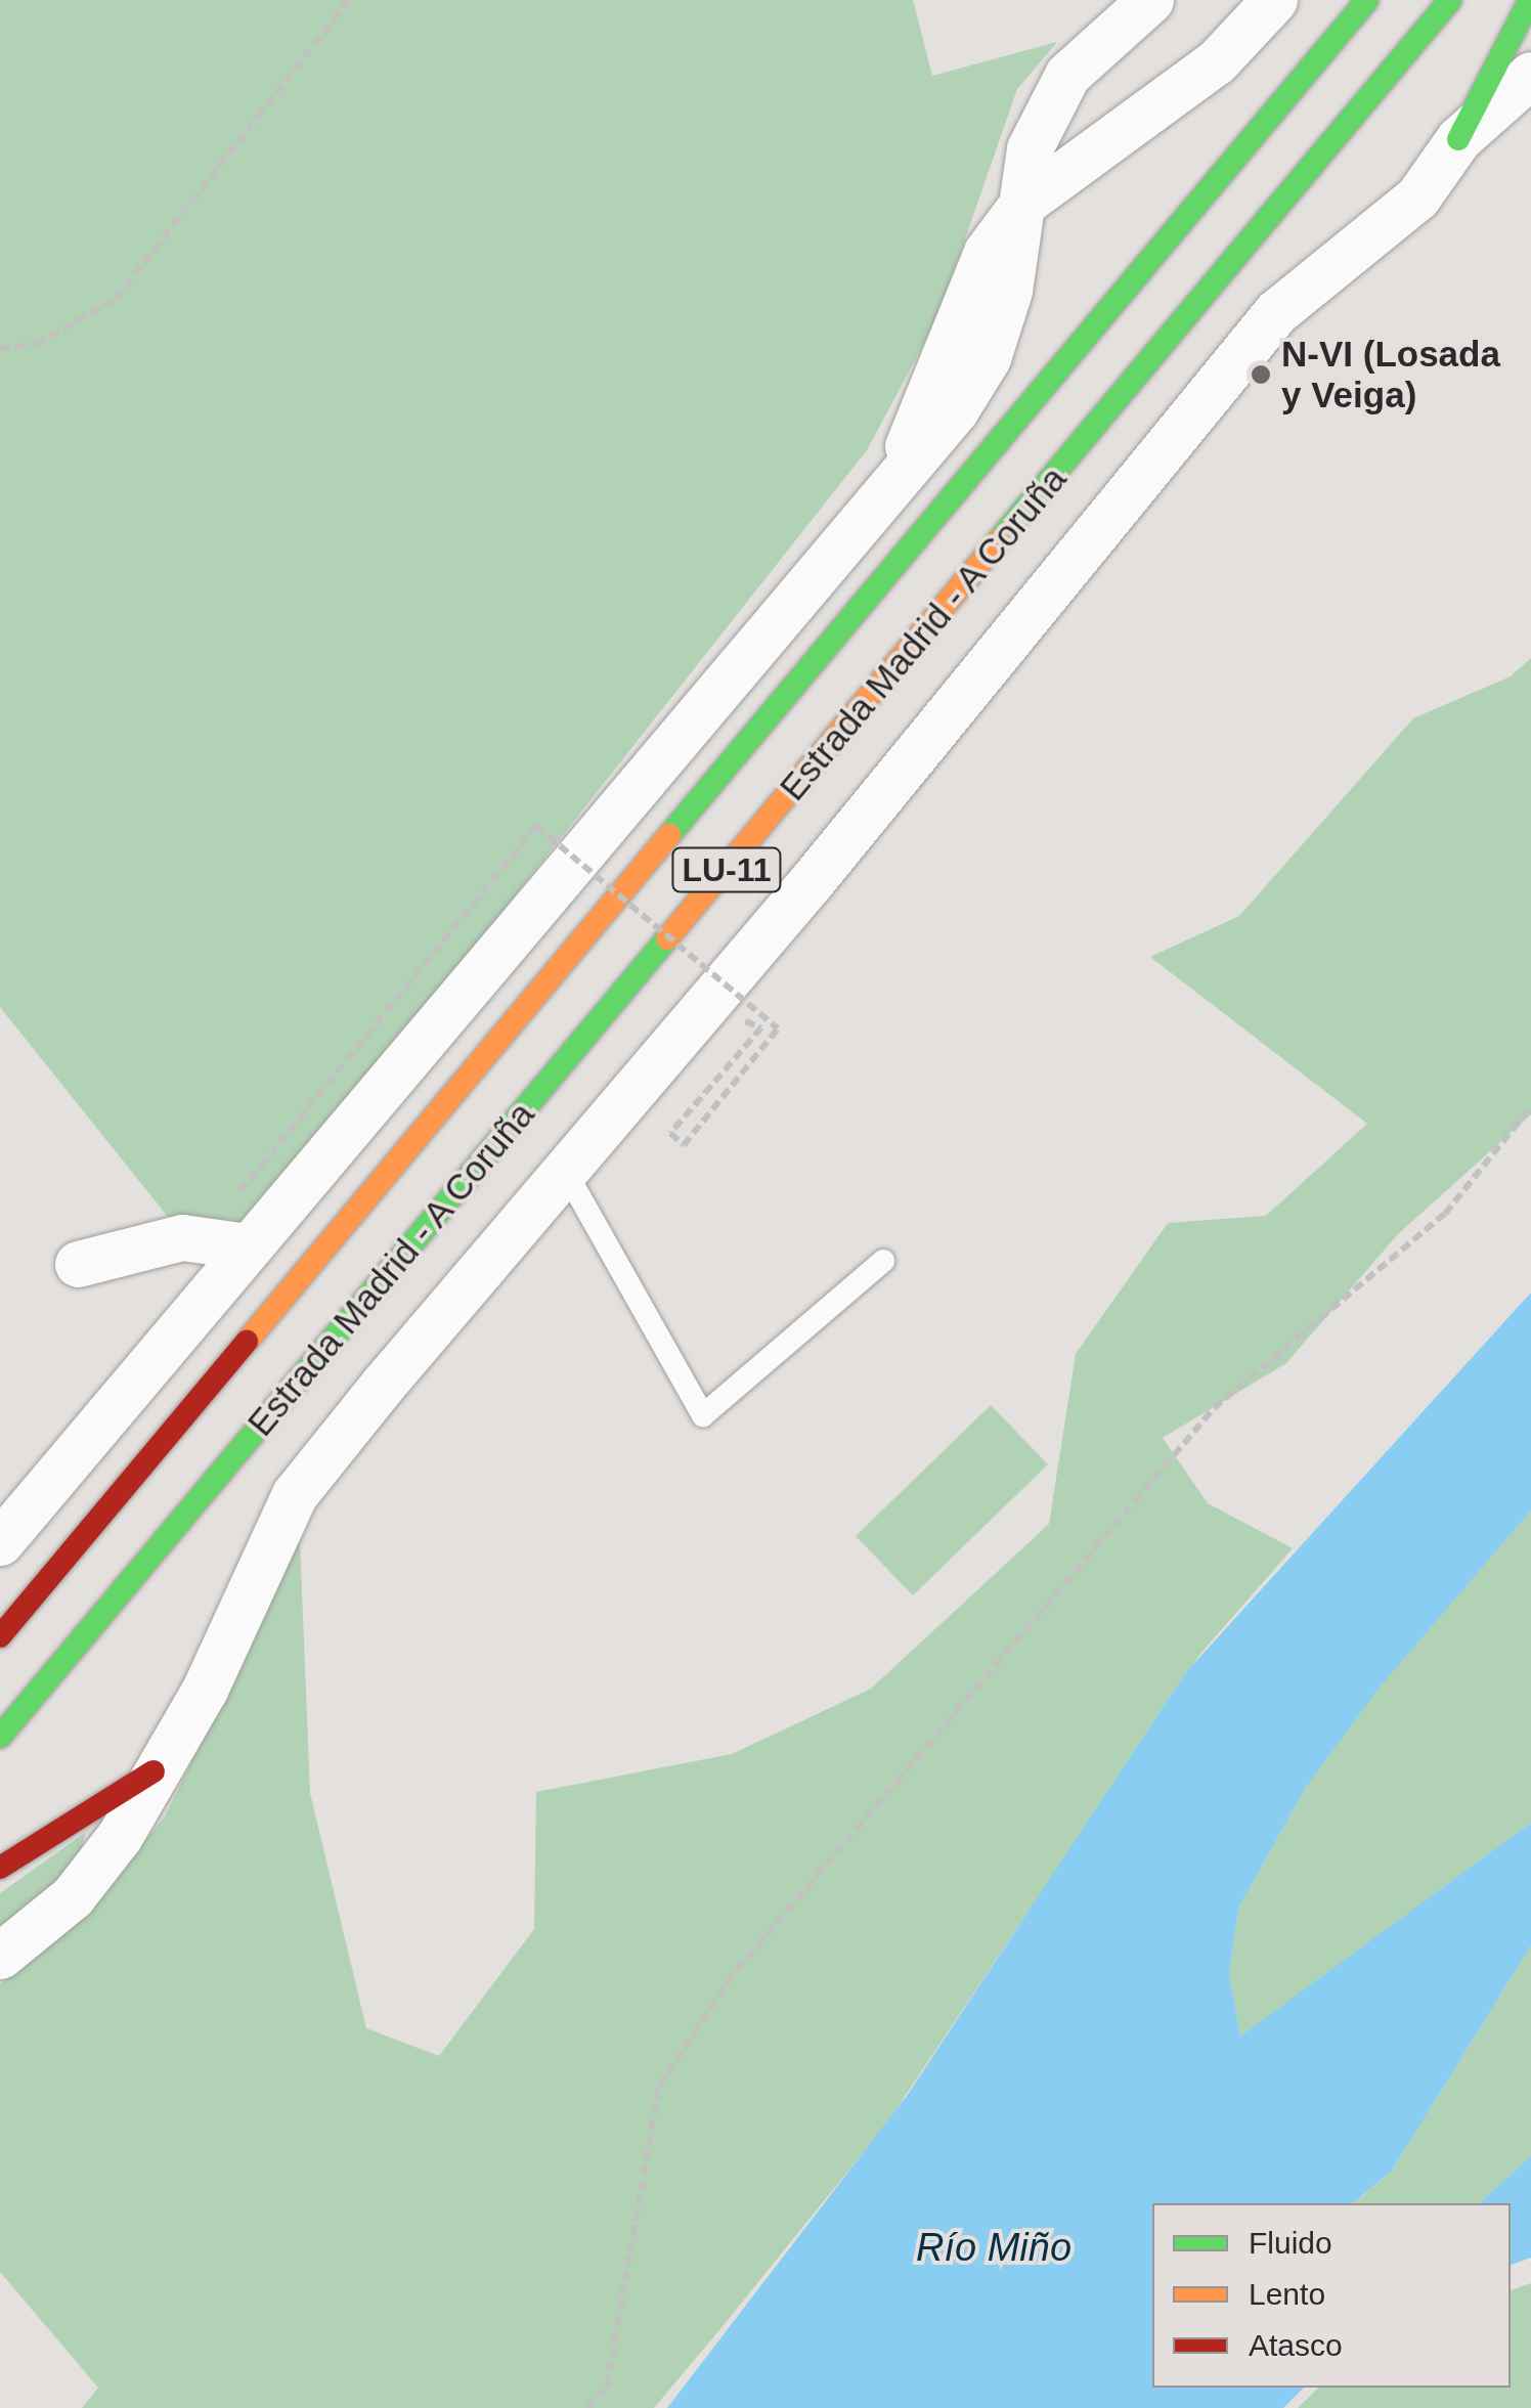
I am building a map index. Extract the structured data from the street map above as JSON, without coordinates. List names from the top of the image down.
{
  "streets": {
    "highway": ["Estrada Madrid - A Coruña", "LU-11"]
  },
  "water": ["Río Miño"],
  "places": ["N-VI (Losada y Veiga)"],
  "legend": ["Fluido", "Lento", "Atasco"]
}
